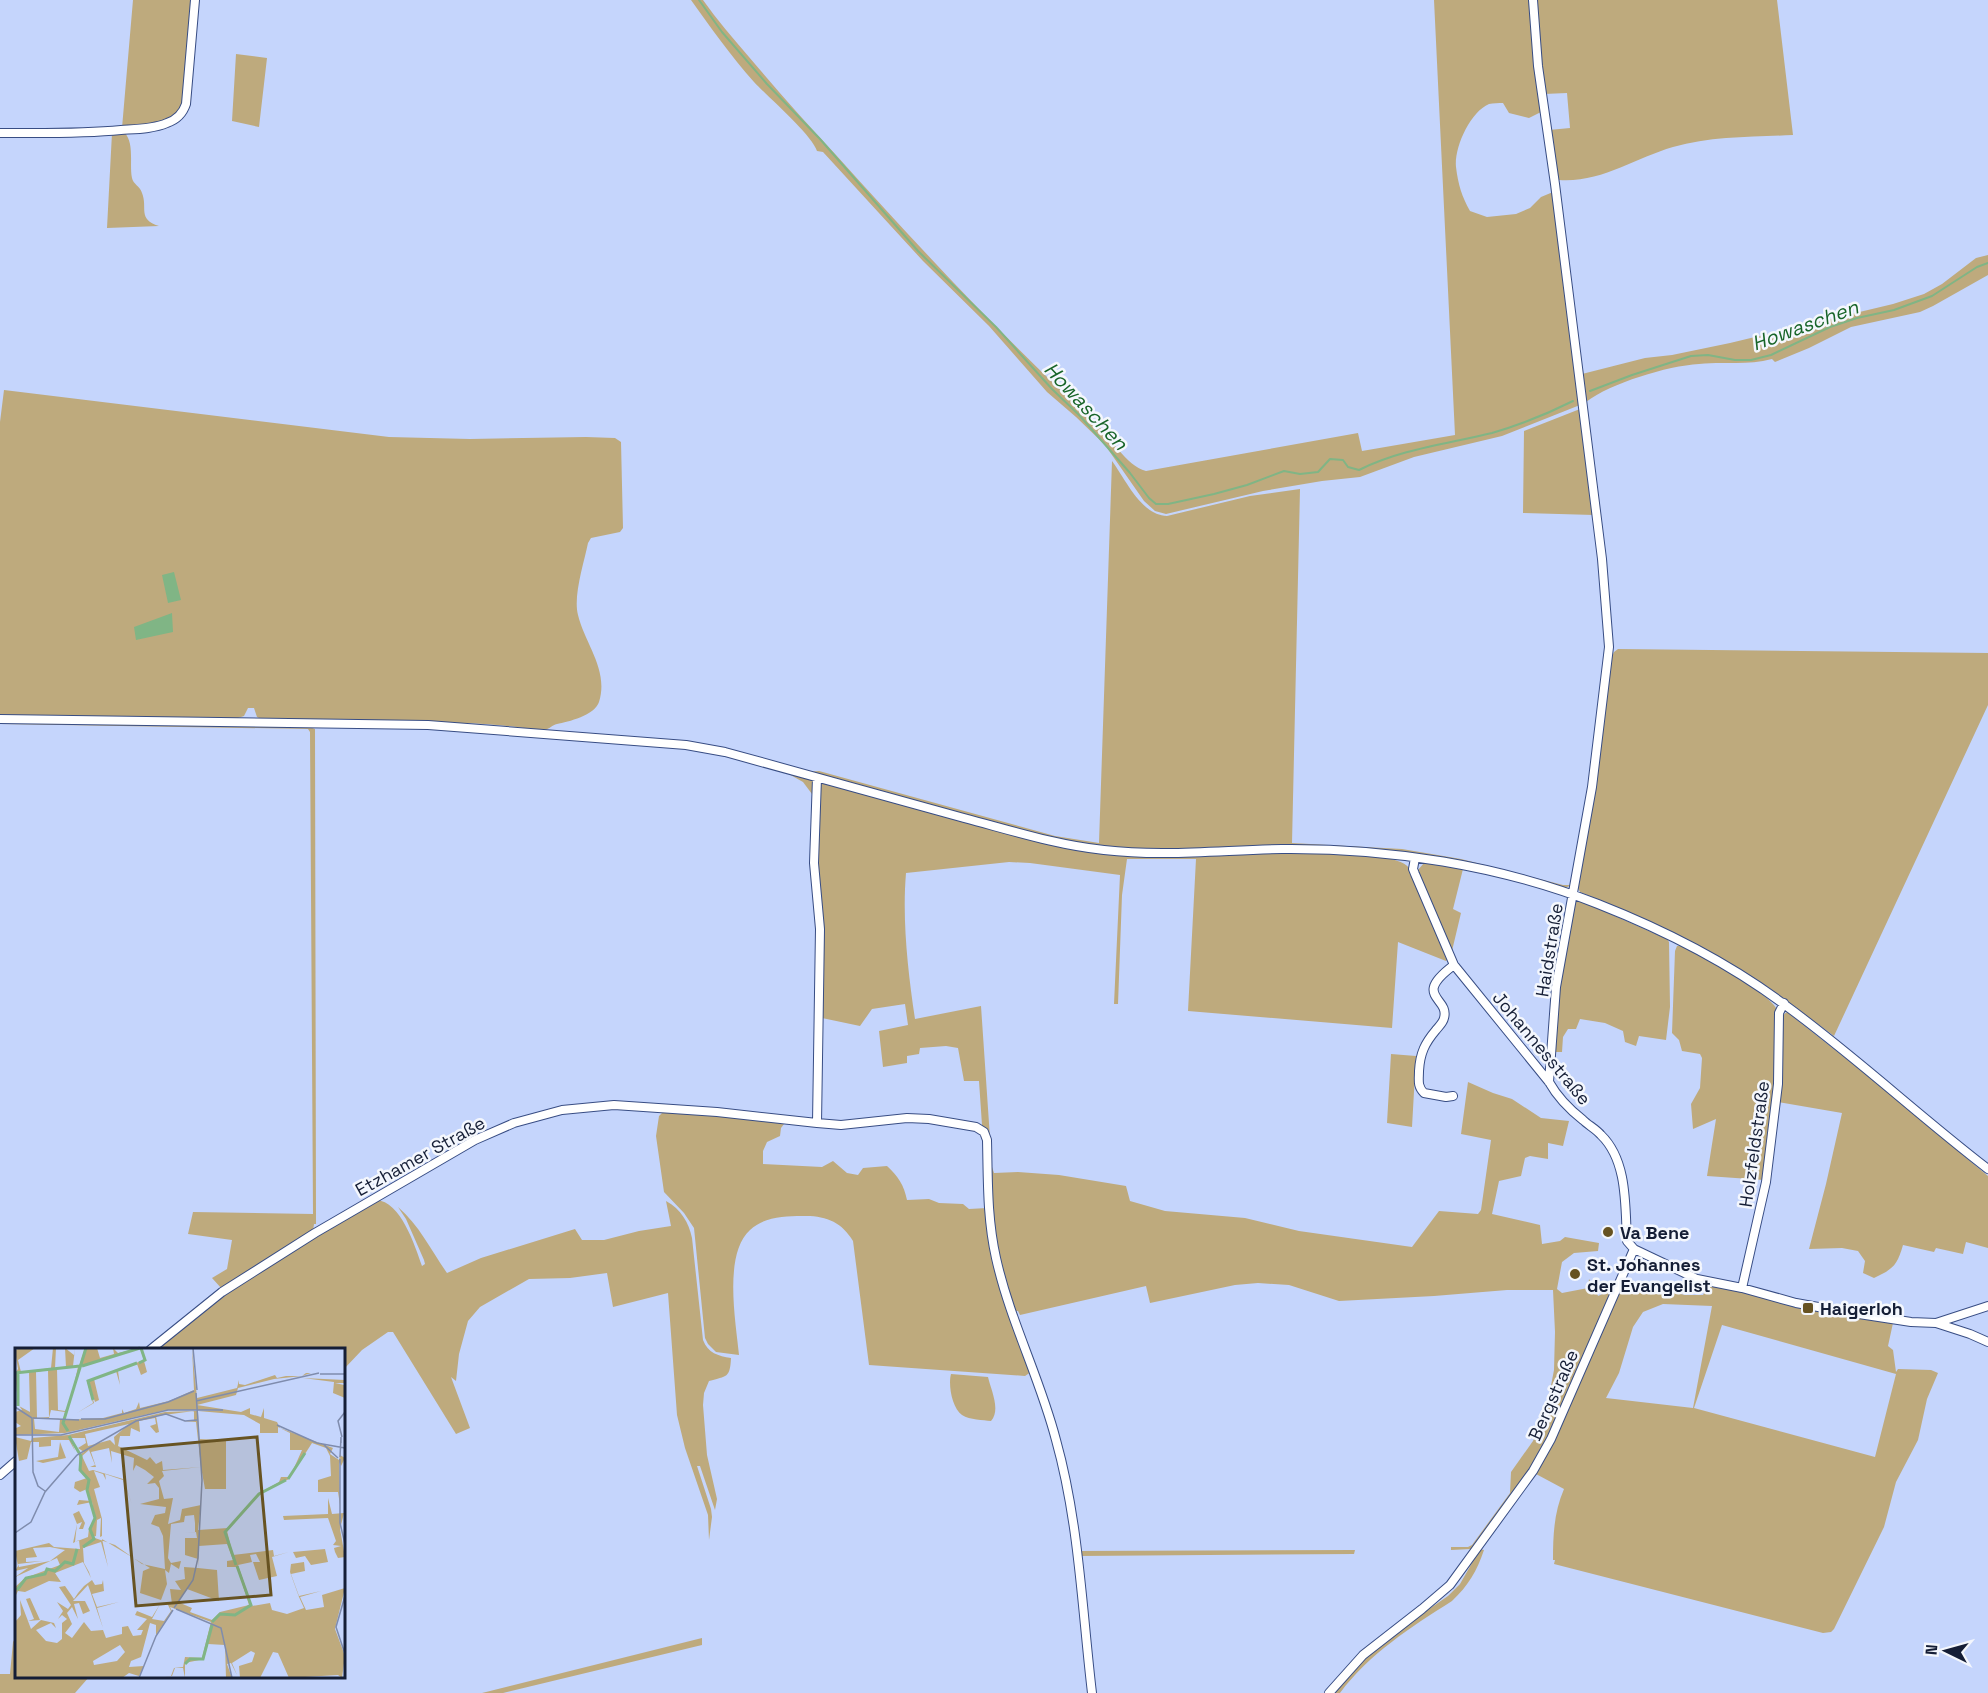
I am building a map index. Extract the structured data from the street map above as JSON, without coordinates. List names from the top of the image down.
{
  "streets": {
    "street": [
      "Haidstraße",
      "Johannesstraße",
      "Holzfeldstraße",
      "Etzhamer Straße",
      "Bergstraße"
    ]
  },
  "crossings": [
    ["Haidstraße", "Johannesstraße"],
    ["Johannesstraße", "Bergstraße"]
  ],
  "water": ["Howaschen"],
  "places": {
    "other": ["Va Bene", "St. Johannes der Evangelist"],
    "transit": ["Haigerloh"]
  },
  "north": "left"
}
